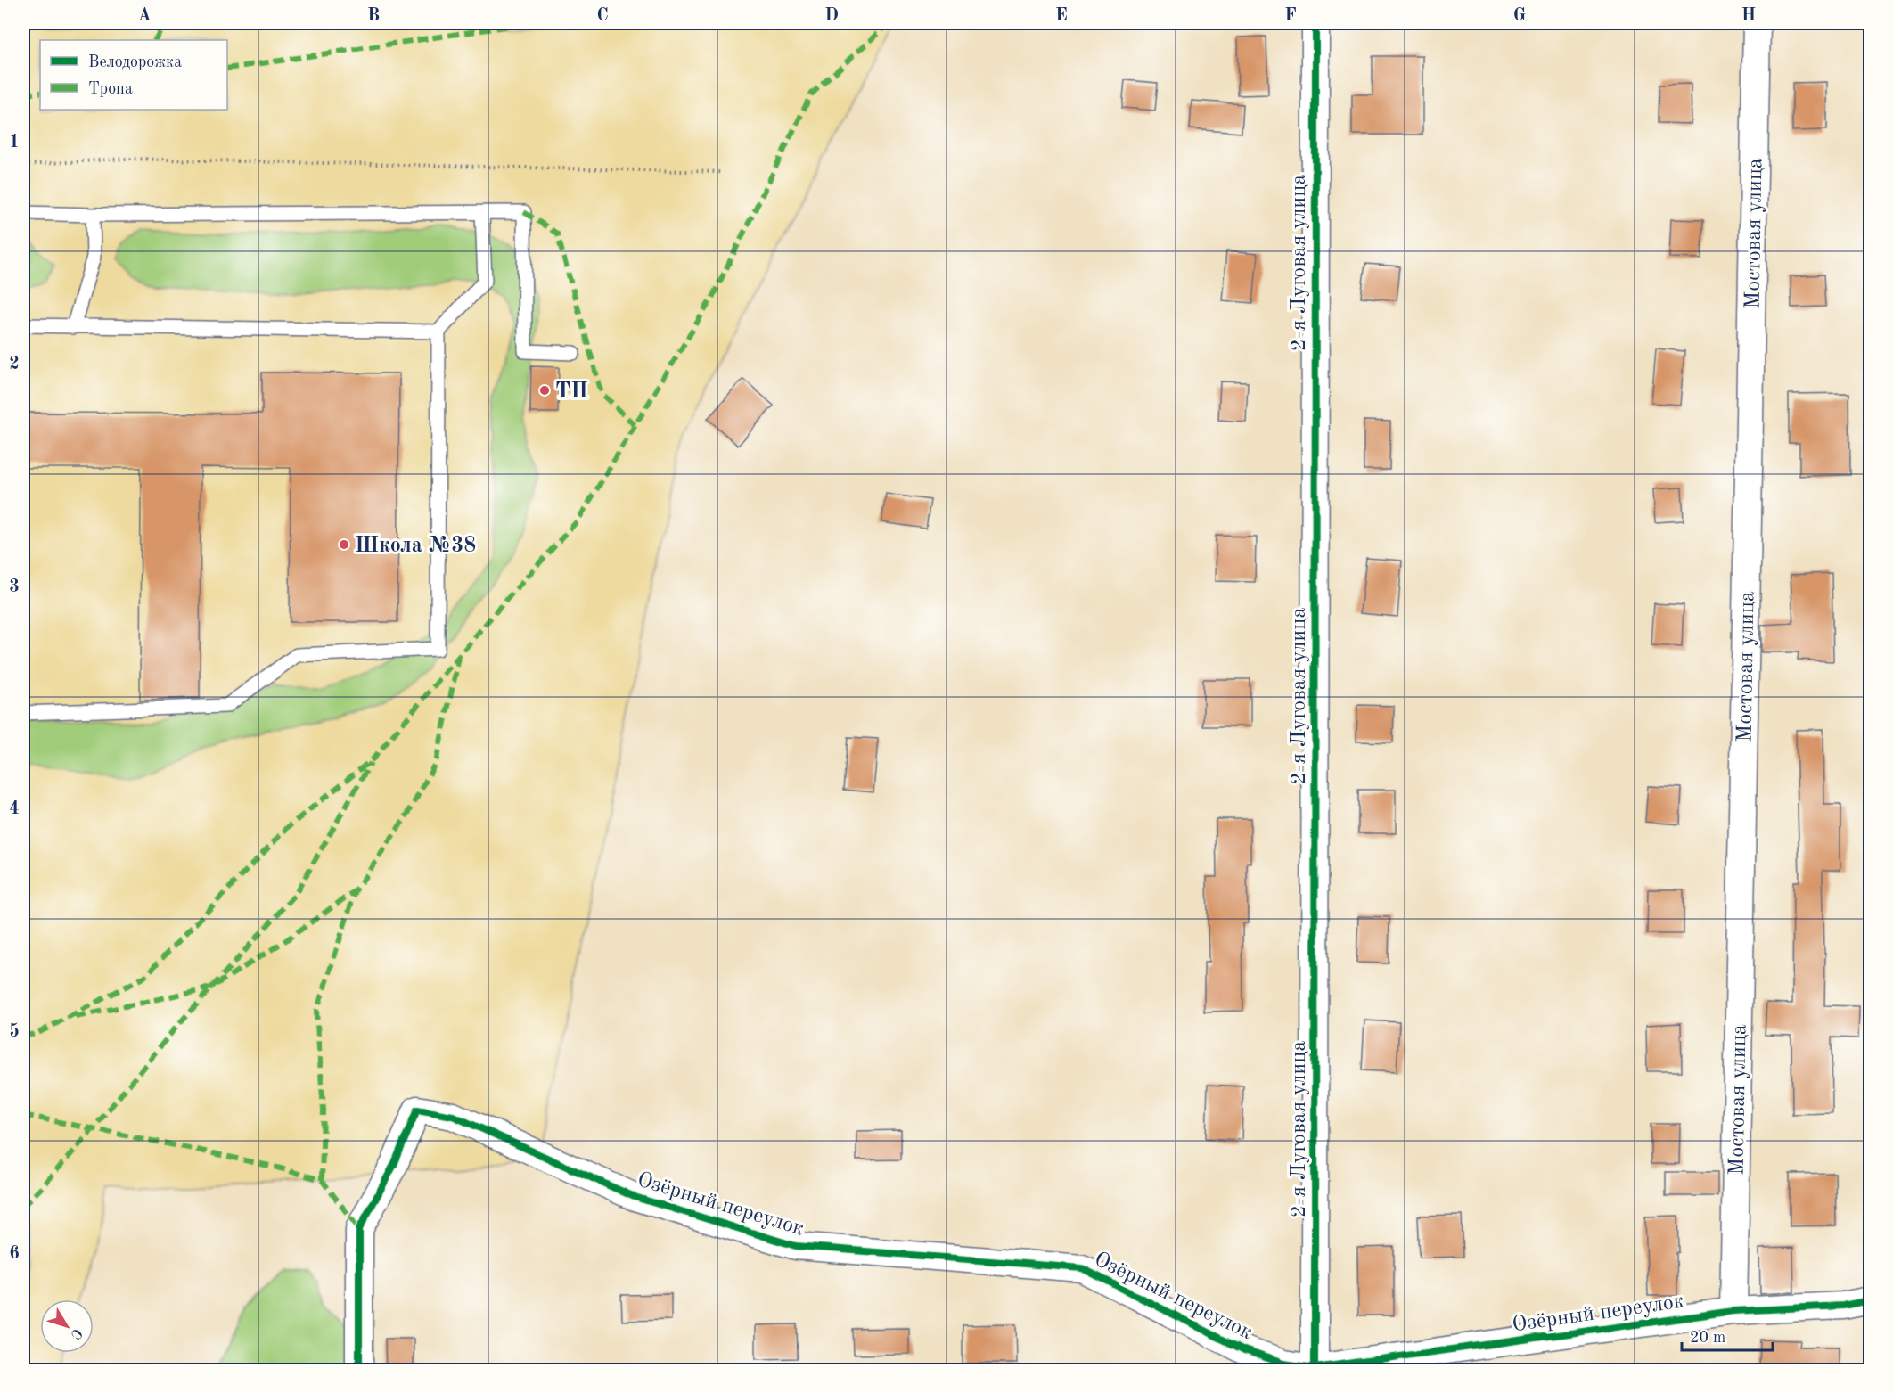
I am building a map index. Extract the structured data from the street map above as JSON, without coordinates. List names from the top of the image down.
{
  "streets": {
    "street": ["Мостовая улица", "2-я Луговая улица", "Озёрный переулок"]
  },
  "crossings": [
    ["Мостовая улица", "Озёрный переулок"],
    ["2-я Луговая улица", "Озёрный переулок"]
  ],
  "places": ["ТП", "Школа №38"],
  "legend": ["Велодорожка", "Тропа"],
  "scale_bar": "20 m",
  "north": "bottom right",
  "grid": {
    "columns": [
      "A",
      "B",
      "C",
      "D",
      "E",
      "F",
      "G",
      "H"
    ],
    "rows": [
      "1",
      "2",
      "3",
      "4",
      "5",
      "6"
    ]
  }
}
